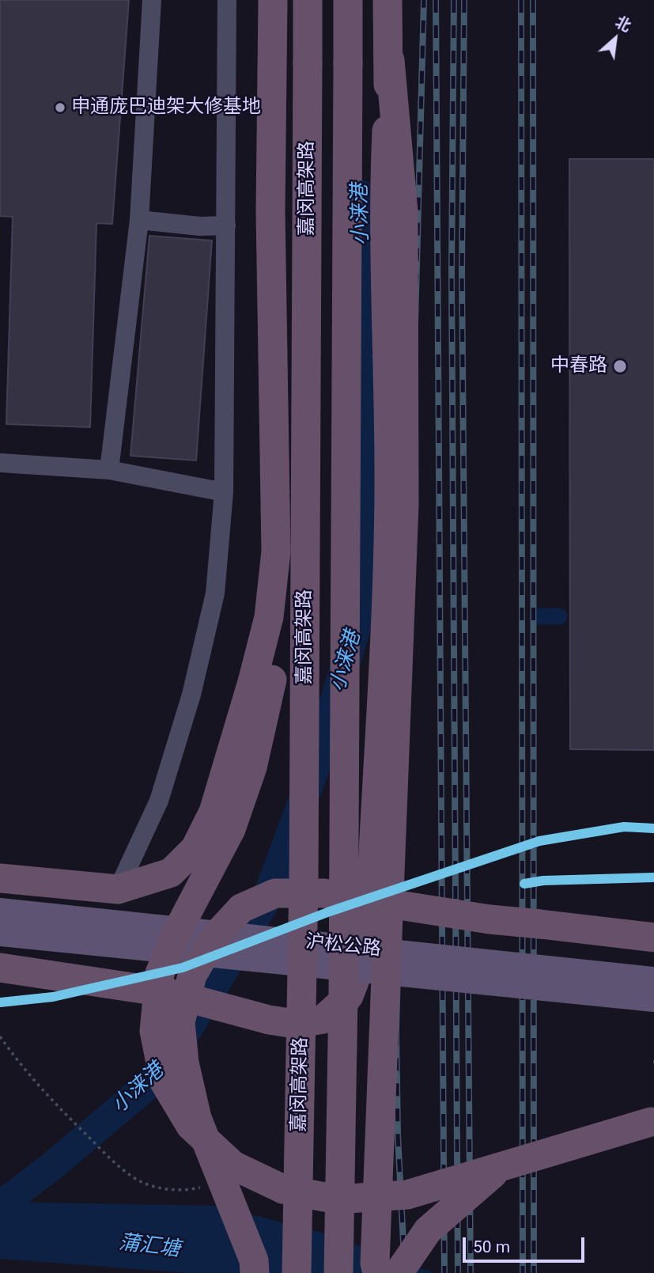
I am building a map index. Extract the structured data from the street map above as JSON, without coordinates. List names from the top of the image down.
{
  "streets": {
    "highway": ["嘉闵高架路"],
    "main road": ["沪松公路"]
  },
  "water": ["小涞港", "蒲汇塘"],
  "places": ["申通庞巴迪架大修基地", "中春路"],
  "scale_bar": "50 m",
  "north": "top right"
}
